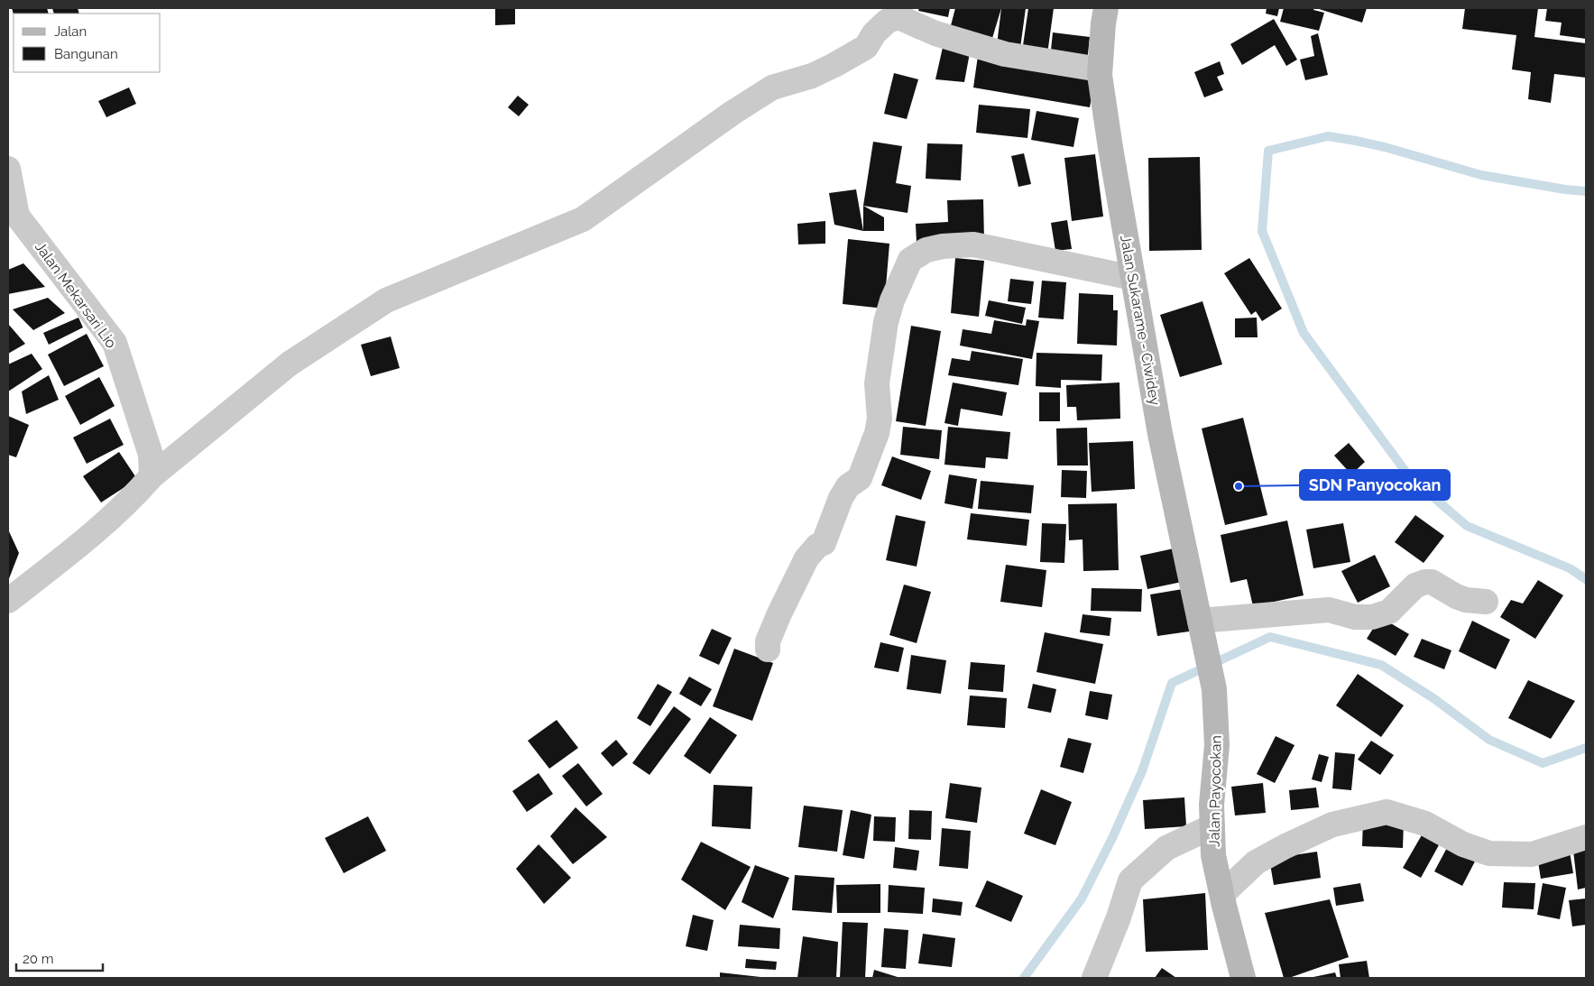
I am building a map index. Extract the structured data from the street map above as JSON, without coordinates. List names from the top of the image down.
{
  "streets": {
    "street": ["Jalan Mekarsari Lio", "Jalan Sukarame - Ciwidey", "Jalan Payocokan"]
  },
  "crossings": [
    ["Jalan Sukarame - Ciwidey", "Jalan Payocokan"]
  ],
  "places": ["SDN Panyocokan"],
  "legend": ["Jalan", "Bangunan"],
  "scale_bar": "20 m"
}
